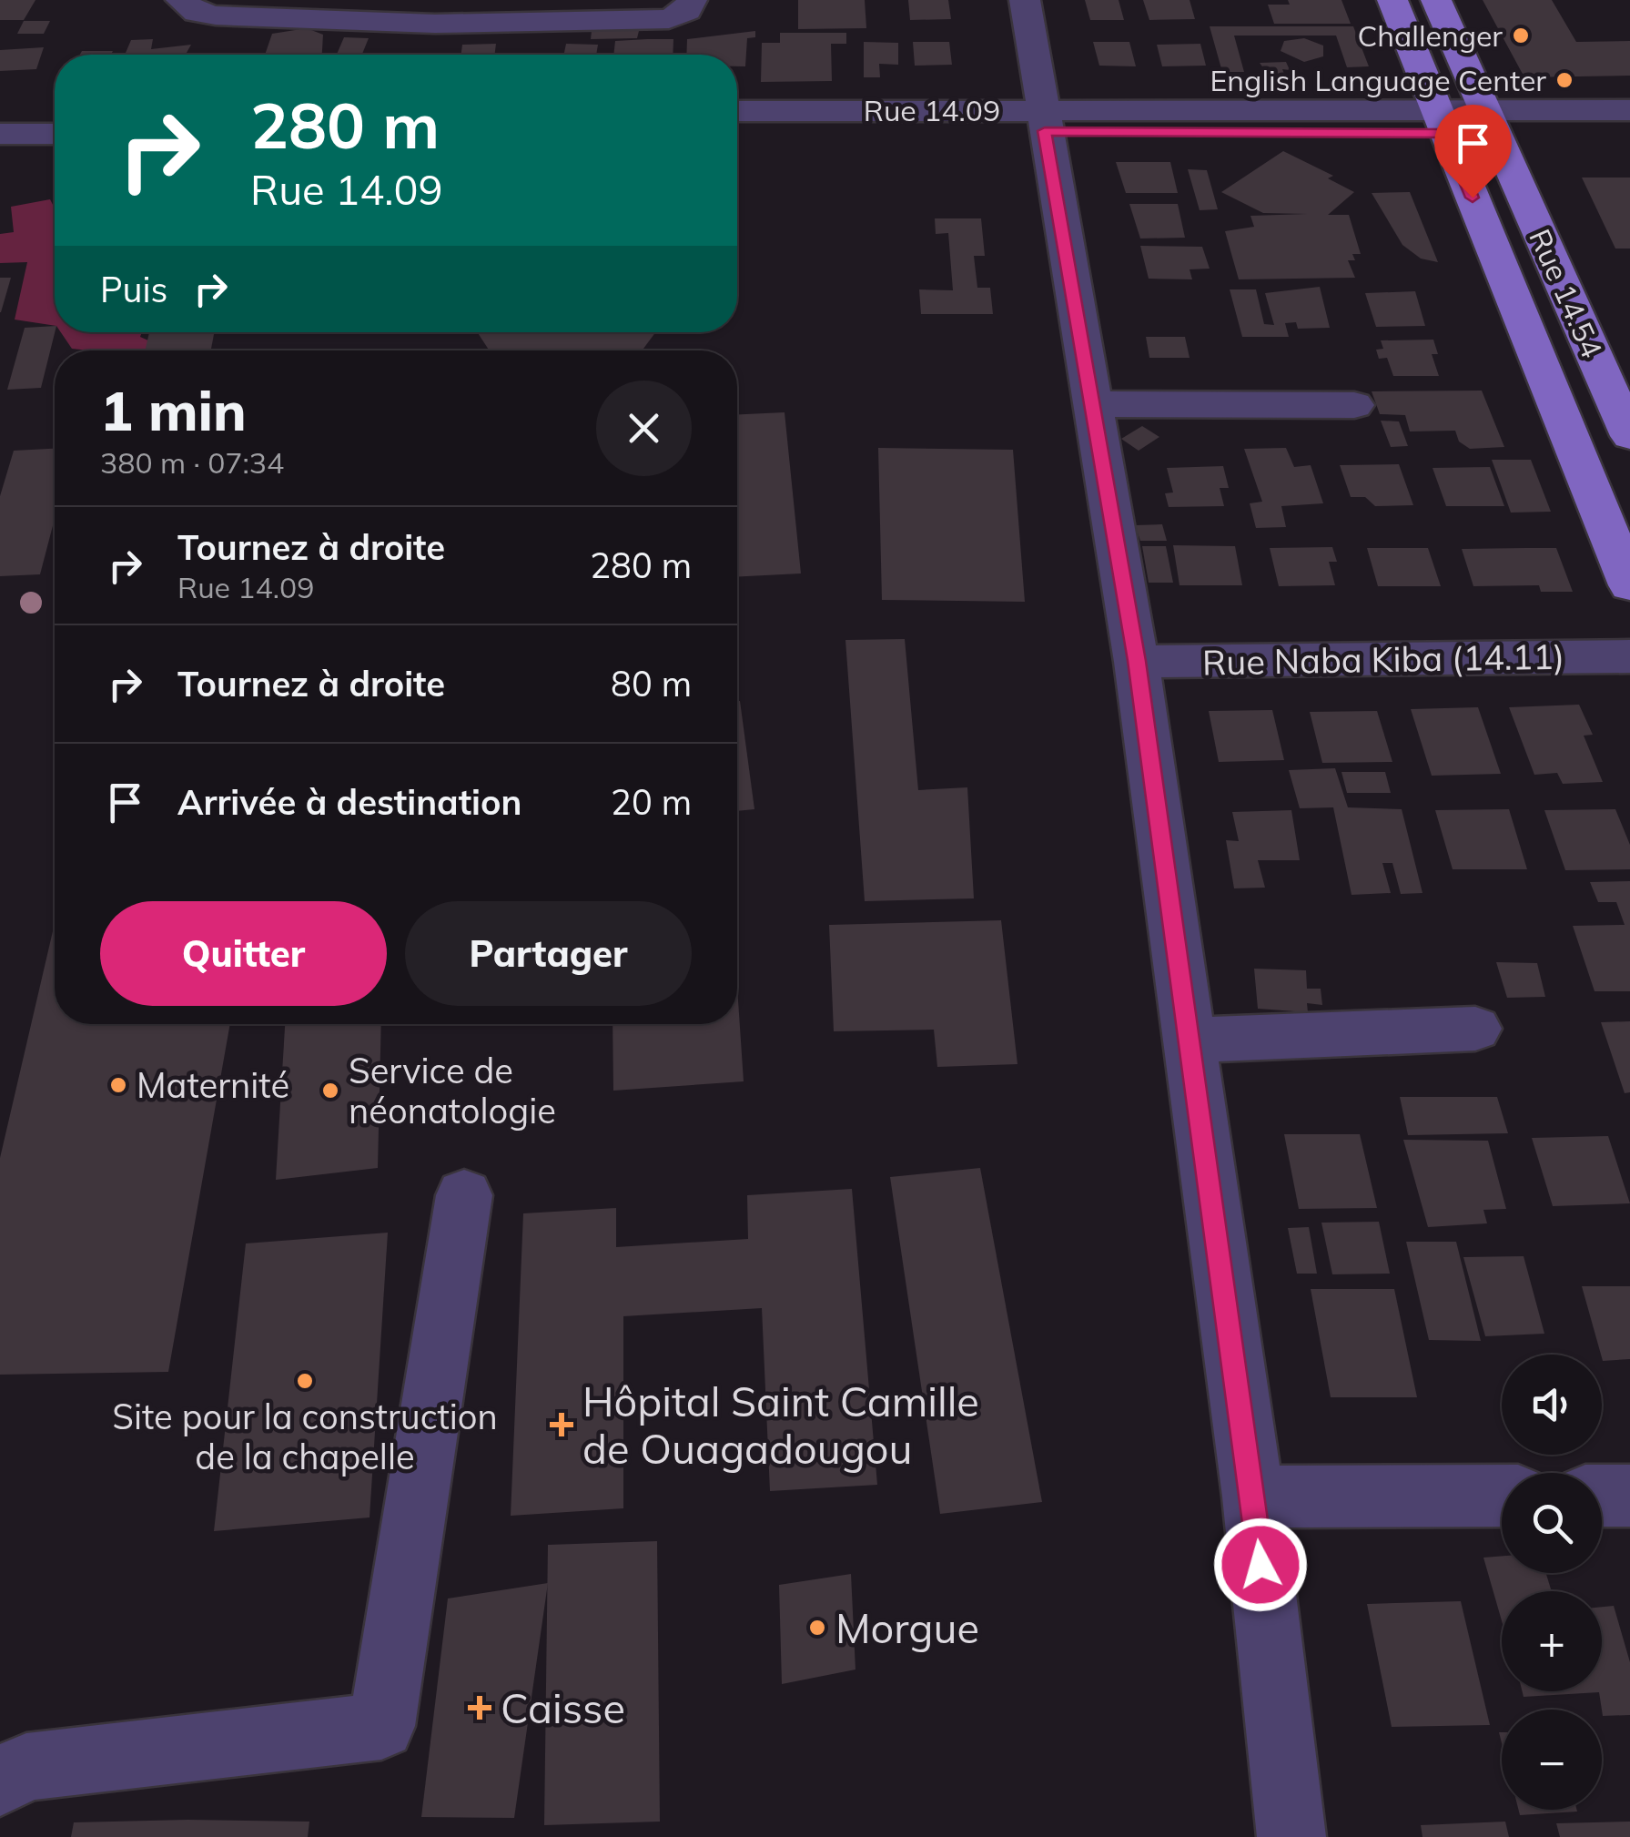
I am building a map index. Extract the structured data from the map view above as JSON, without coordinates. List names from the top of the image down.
{
  "streets": {
    "main road": ["Rue 14.54"],
    "street": ["Rue 14.09", "Rue Naba Kiba (14.11)"]
  },
  "crossings": [
    ["Rue 14.09", "Rue 14.54"]
  ],
  "places": {
    "other": [
      "Challenger",
      "English Language Center",
      "Maternité",
      "Service de néonatologie",
      "Site pour la construction de la chapelle",
      "Morgue"
    ],
    "health": ["Hôpital Saint Camille de Ouagadougou", "Caisse"]
  },
  "page": {
    "turn": ["280 m", "Rue 14.09"],
    "then": "Puis",
    "heading": ["1 min", "380 m · 07:34"],
    "list": [
      {
        "name": "Tournez à droite",
        "note": "Rue 14.09",
        "value": "280 m"
      },
      {
        "name": "Tournez à droite",
        "value": "80 m"
      },
      {
        "name": "Arrivée à destination",
        "value": "20 m"
      }
    ],
    "buttons": ["Quitter", "Partager"],
    "map_buttons": ["+", "−"]
  }
}
